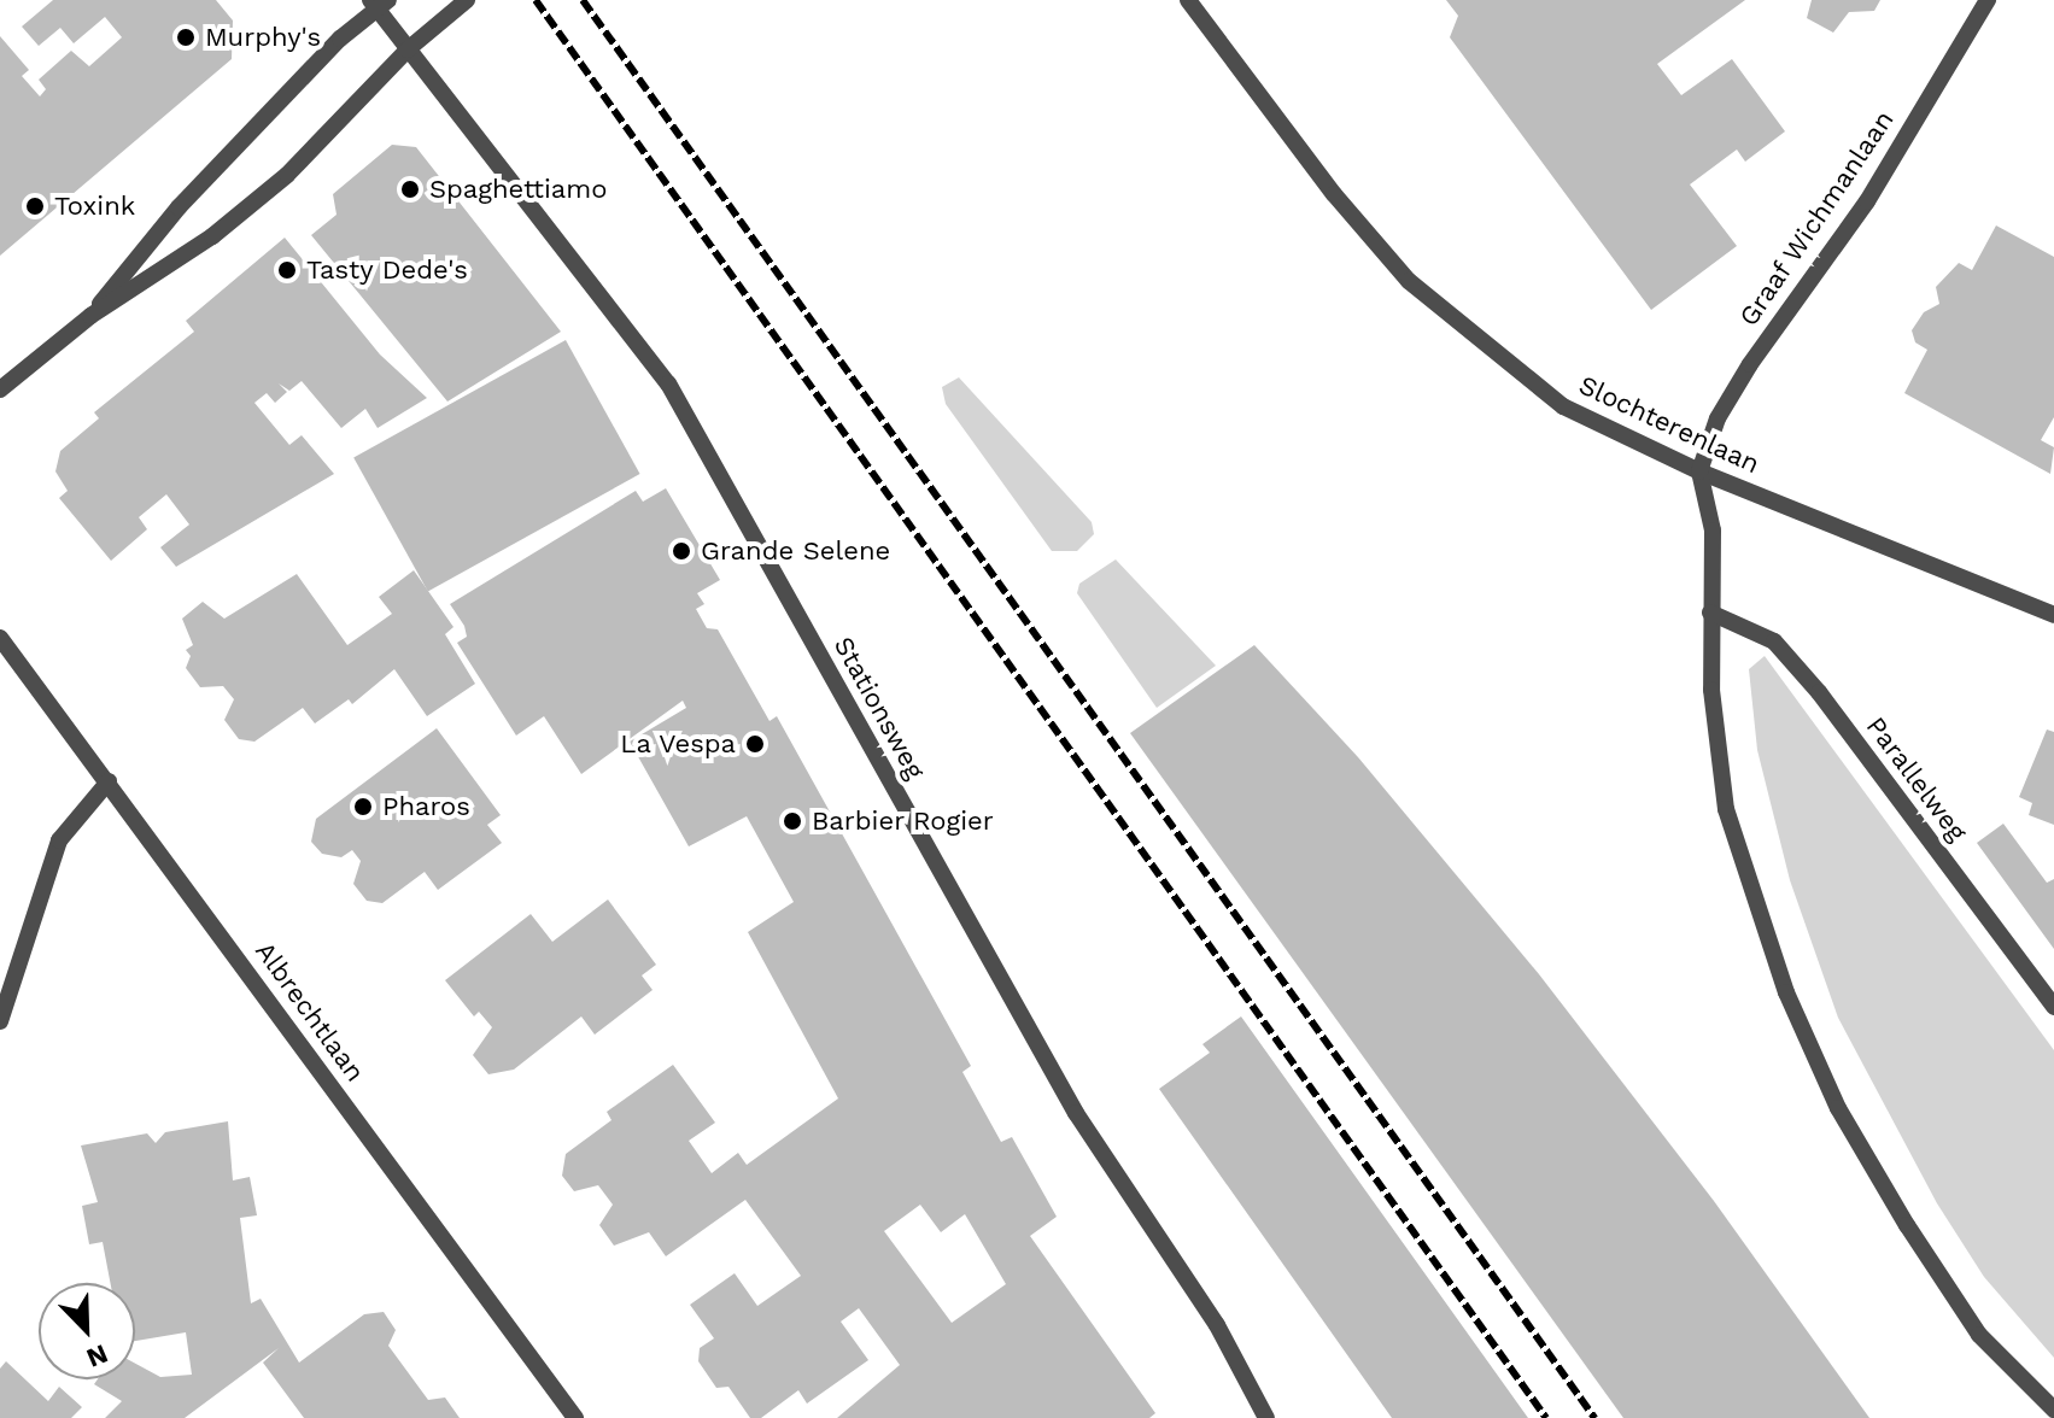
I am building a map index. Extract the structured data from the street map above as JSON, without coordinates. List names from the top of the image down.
{
  "streets": {
    "street": [
      "Graaf Wichmanlaan",
      "Slochterenlaan",
      "Stationsweg",
      "Parallelweg",
      "Albrechtlaan"
    ]
  },
  "crossings": [
    ["Graaf Wichmanlaan", "Slochterenlaan"]
  ],
  "places": [
    "Murphy's",
    "Spaghettiamo",
    "Toxink",
    "Tasty Dede's",
    "Grande Selene",
    "La Vespa",
    "Pharos",
    "Barbier Rogier"
  ],
  "north": "bottom right"
}
